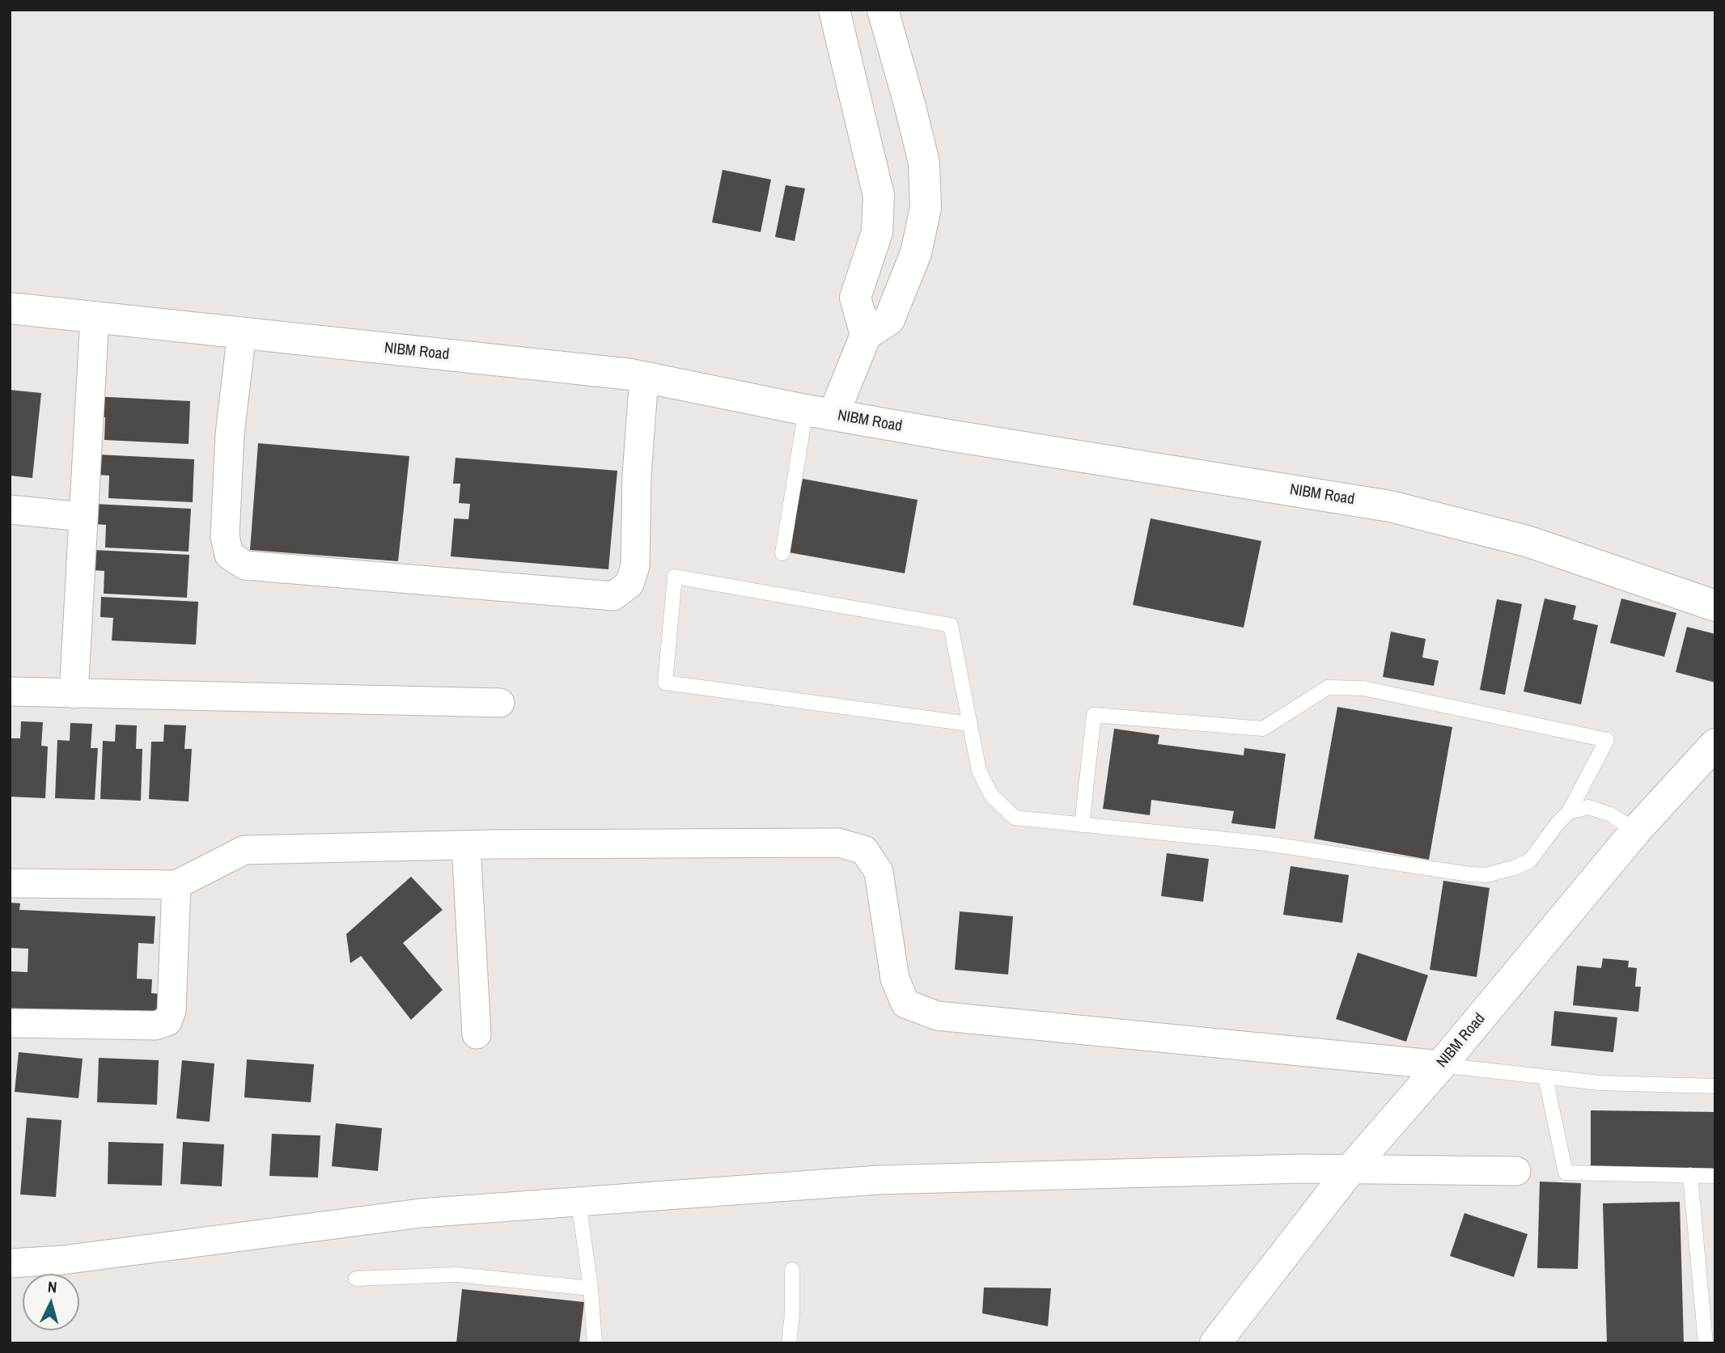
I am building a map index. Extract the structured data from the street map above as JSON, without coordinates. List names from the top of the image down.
{
  "streets": {
    "main road": ["NIBM Road"]
  },
  "north": "top"
}
